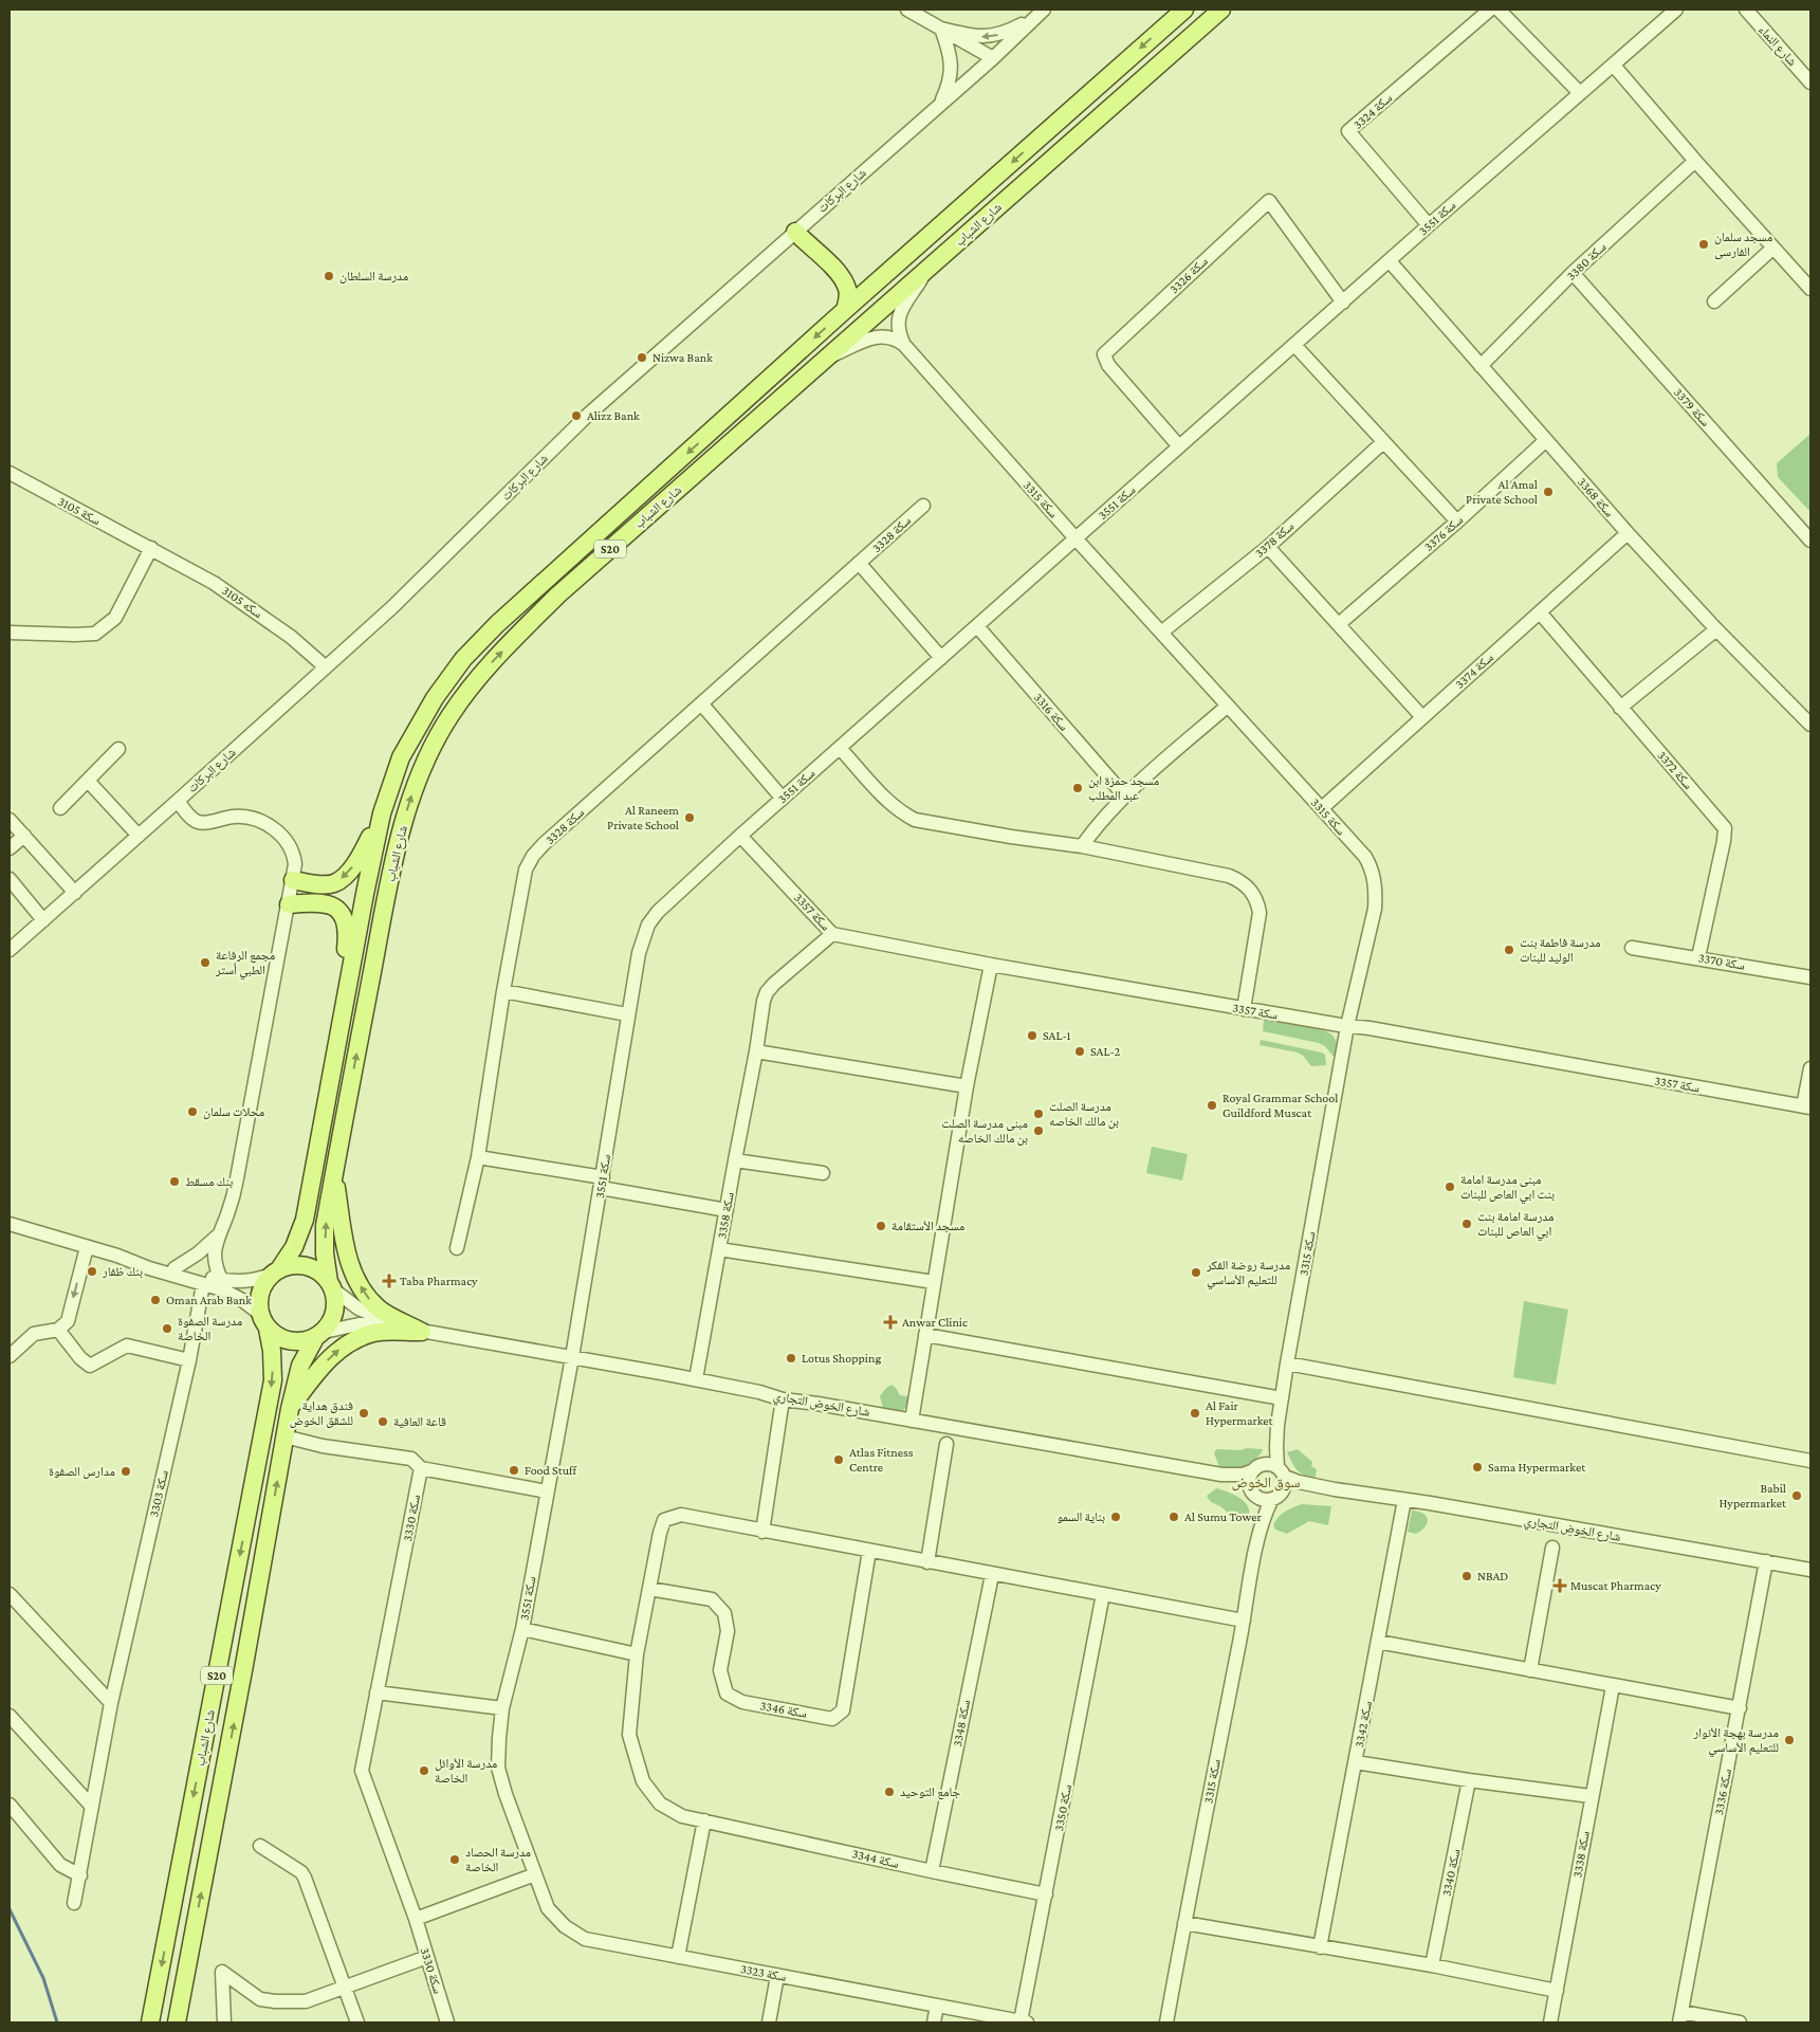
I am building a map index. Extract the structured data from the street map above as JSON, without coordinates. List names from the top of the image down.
{
  "streets": {
    "main road": ["شارع الشباب", "S20"],
    "street": [
      "شارع النماء",
      "سكة 3324",
      "شارع البركات",
      "سكة 3551",
      "سكة 3380",
      "سكة 3326",
      "سكة 3379",
      "سكة 3368",
      "سكة 3315",
      "سكة 3105",
      "سكة 3376",
      "سكة 3328",
      "سكة 3378",
      "سكه 3105",
      "سكة 3374",
      "سكة 3316",
      "سكة 3372",
      "سكة 3357",
      "سكة 3370",
      "سكة 3358",
      "شارع الخوض التجاري",
      "سكة 3303",
      "سكة 3330",
      "سكة 3346",
      "سكة 3348",
      "سكة 3342",
      "سكة 3336",
      "سكة 3350",
      "سكة 3338",
      "سكة 3344",
      "سكة 3340",
      "سكة 3323"
    ]
  },
  "crossings": [
    ["سكة 3324", "سكة 3551"],
    ["شارع البركات", "سكه 3105"],
    ["سكة 3551", "سكة 3326"],
    ["سكة 3551", "سكة 3368"],
    ["سكة 3551", "سكة 3315"],
    ["سكة 3551", "سكة 3328"],
    ["سكة 3551", "سكة 3316"],
    ["سكة 3551", "سكة 3357"],
    ["سكة 3551", "شارع الخوض التجاري"],
    ["سكة 3551", "سكة 3323"],
    ["شارع الشباب", "S20"],
    ["شارع الشباب", "شارع الخوض التجاري"],
    ["سكة 3380", "سكة 3379"],
    ["سكة 3380", "سكة 3368"],
    ["سكة 3368", "سكة 3376"],
    ["سكة 3368", "سكة 3374"],
    ["سكة 3315", "سكة 3378"],
    ["سكة 3315", "سكة 3374"],
    ["سكة 3315", "سكة 3357"],
    ["سكة 3315", "شارع الخوض التجاري"],
    ["سكة 3105", "سكه 3105"],
    ["S20", "شارع الخوض التجاري"],
    ["سكة 3374", "سكة 3372"],
    ["سكة 3372", "سكة 3370"],
    ["سكة 3357", "سكة 3358"],
    ["سكة 3358", "شارع الخوض التجاري"],
    ["شارع الخوض التجاري", "سكة 3342"],
    ["شارع الخوض التجاري", "سكة 3336"],
    ["سكة 3346", "سكة 3344"],
    ["سكة 3348", "سكة 3344"],
    ["سكة 3350", "سكة 3344"],
    ["سكة 3350", "سكة 3323"]
  ],
  "districts": ["سوق الخوض"],
  "places": {
    "other": [
      "مسجد سلمان الفارسى",
      "مدرسة السلطان",
      "Nizwa Bank",
      "Alizz Bank",
      "Al Amal Private School",
      "مسجد حمزة ابن عبد المطلب",
      "Al Raneem Private School",
      "مدرسة فاطمة بنت الوليد للبنات",
      "مجمع الرفاعة الطبي أستر",
      "SAL-1",
      "SAL-2",
      "Royal Grammar School Guildford Muscat",
      "محلات سلمان",
      "مدرسة الصلت بن مالك الخاصه",
      "مبنى مدرسة الصلت بن مالك الخاصه",
      "بنك مسقط",
      "مبنى مدرسة امامة بنت ابي العاص للبنات",
      "مدرسة امامة بنت ابي العاص للبنات",
      "مسجد الأستقامة",
      "بنك ظفار",
      "مدرسة روضة الفكر للتعليم الأساسي",
      "Oman Arab Bank",
      "مدرسة الصفوة الخاصة",
      "Lotus Shopping",
      "فندق هداية للشقق الخوض",
      "Al Fair Hypermarket",
      "قاعة العافية",
      "Atlas Fitness Centre",
      "Sama Hypermarket",
      "Food Stuff",
      "مدارس الصفوة",
      "Babil Hypermarket",
      "بناية السمو",
      "Al Sumu Tower",
      "NBAD",
      "مدرسة بهجة الأنوار للتعليم الأساسي",
      "مدرسة الأوائل الخاصة",
      "جامع التوحيد",
      "مدرسة الحصاد الخاصة"
    ],
    "health": ["Taba Pharmacy", "Anwar Clinic", "Muscat Pharmacy"]
  }
}
